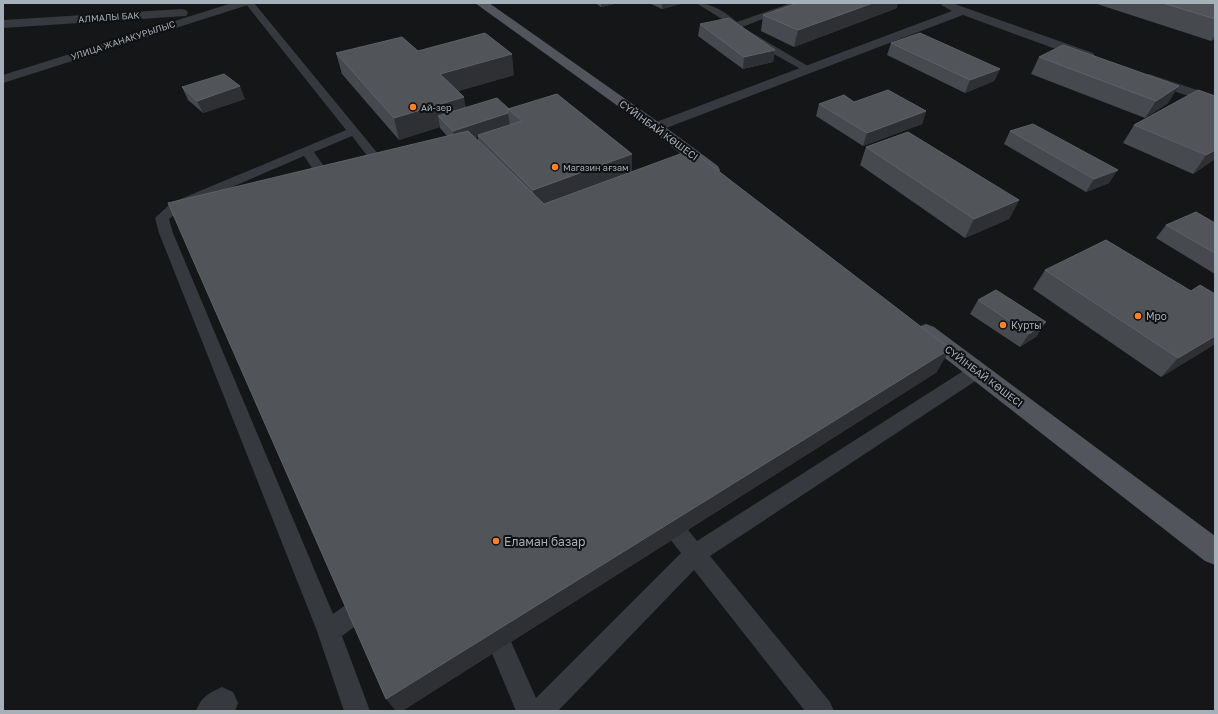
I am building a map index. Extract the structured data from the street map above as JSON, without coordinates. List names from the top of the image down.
{
  "streets": {
    "main road": ["СҮЙІНБАЙ КӨШЕСІ"],
    "street": ["АЛМАЛЫ БАК", "УЛИЦА ЖАНАКУРЫЛЫС"]
  },
  "crossings": [
    ["АЛМАЛЫ БАК", "УЛИЦА ЖАНАКУРЫЛЫС"]
  ],
  "places": [
    "Ай-зер",
    "Магазин ағзам",
    "Мро",
    "Курты",
    "Еламан базар"
  ]
}
